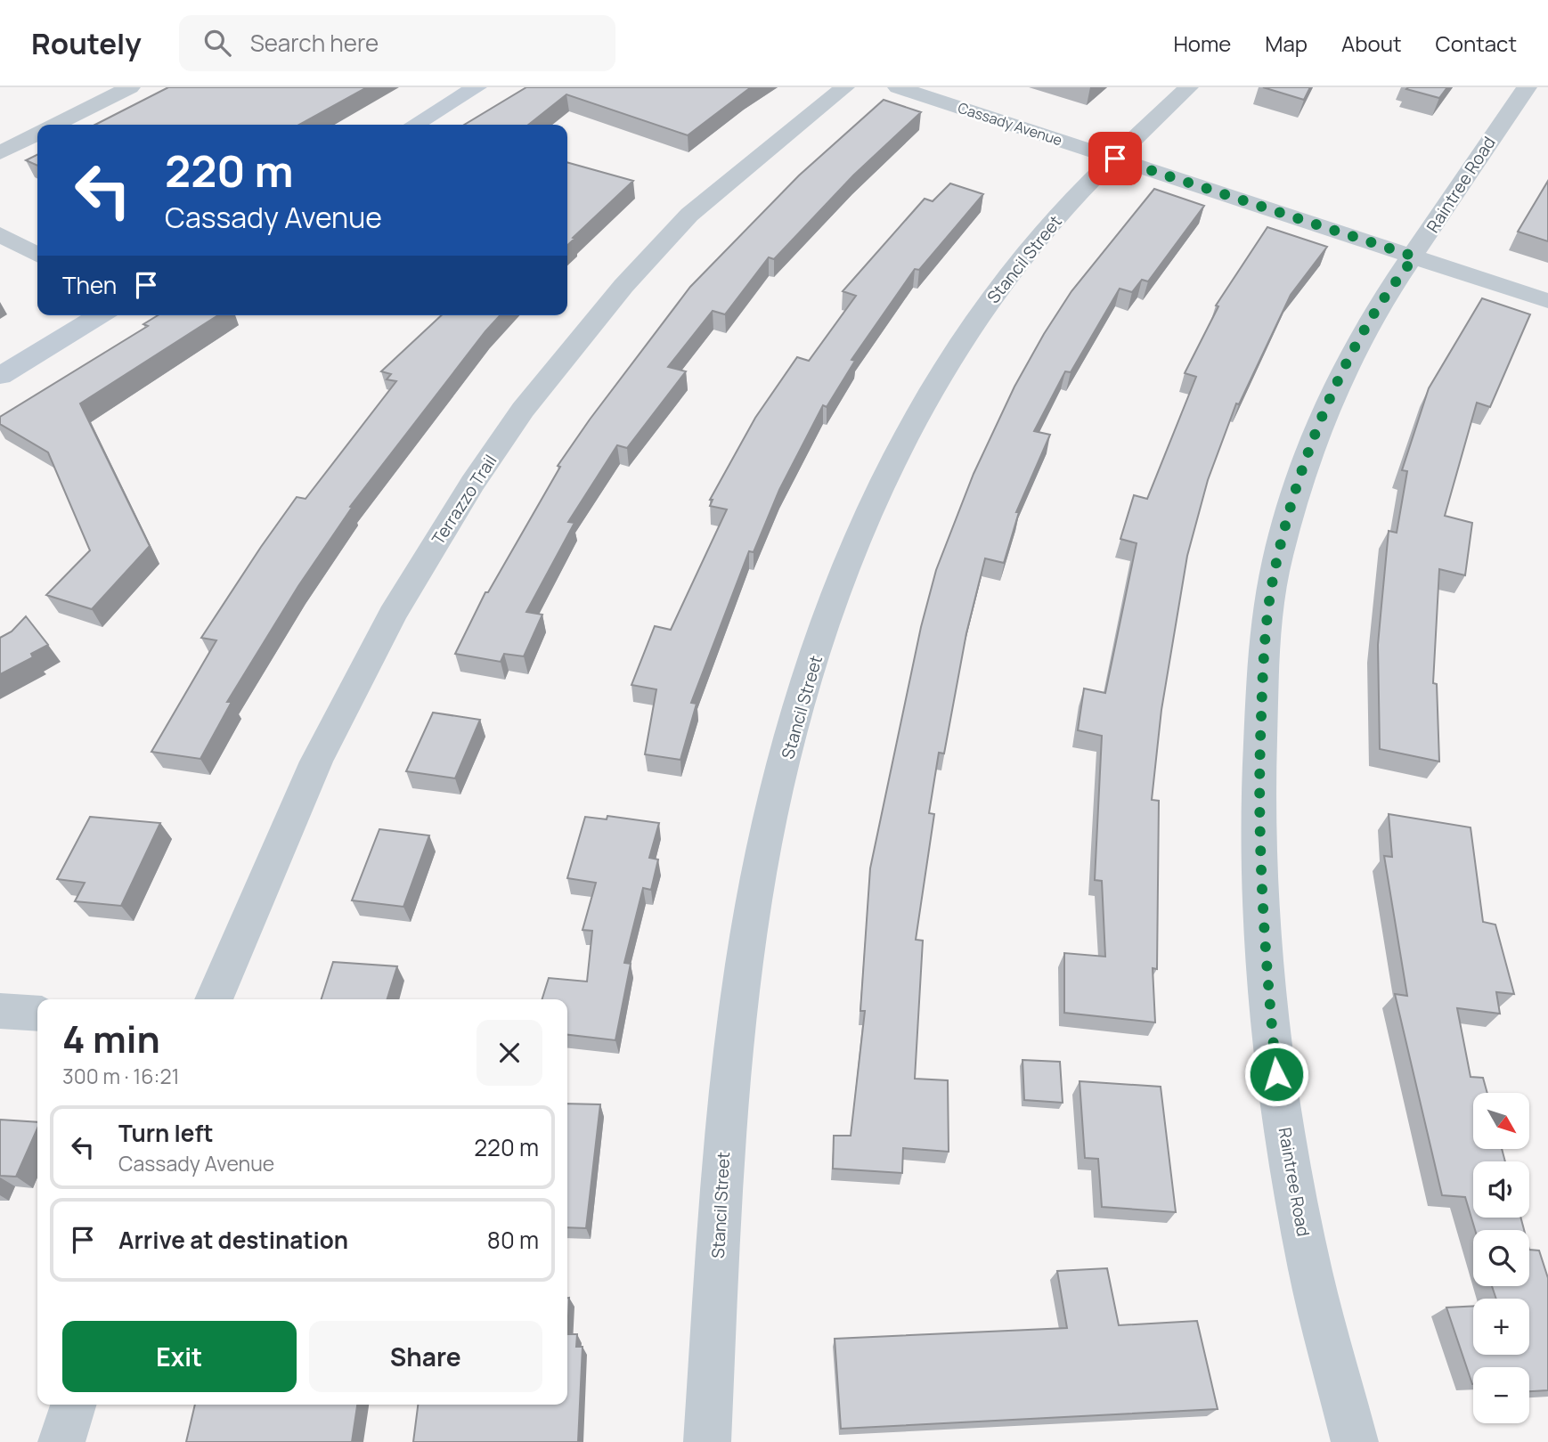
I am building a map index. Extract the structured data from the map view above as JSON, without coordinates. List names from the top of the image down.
{
  "streets": {
    "street": [
      "Cassady Avenue",
      "Raintree Road",
      "Stancil Street",
      "Terrazzo Trail"
    ]
  },
  "crossings": [
    ["Cassady Avenue", "Raintree Road"],
    ["Cassady Avenue", "Stancil Street"]
  ],
  "north": "bottom right",
  "page": {
    "header": "Routely",
    "search": "Search here",
    "nav": [
      "Home",
      "Map",
      "About",
      "Contact"
    ],
    "turn": ["220 m", "Cassady Avenue"],
    "then": "Then",
    "heading": ["4 min", "300 m · 16:21"],
    "map_buttons": ["+", "−"],
    "list": [
      {
        "name": "Turn left",
        "note": "Cassady Avenue",
        "value": "220 m"
      },
      {
        "name": "Arrive at destination",
        "value": "80 m"
      }
    ],
    "buttons": ["Exit", "Share"]
  }
}
